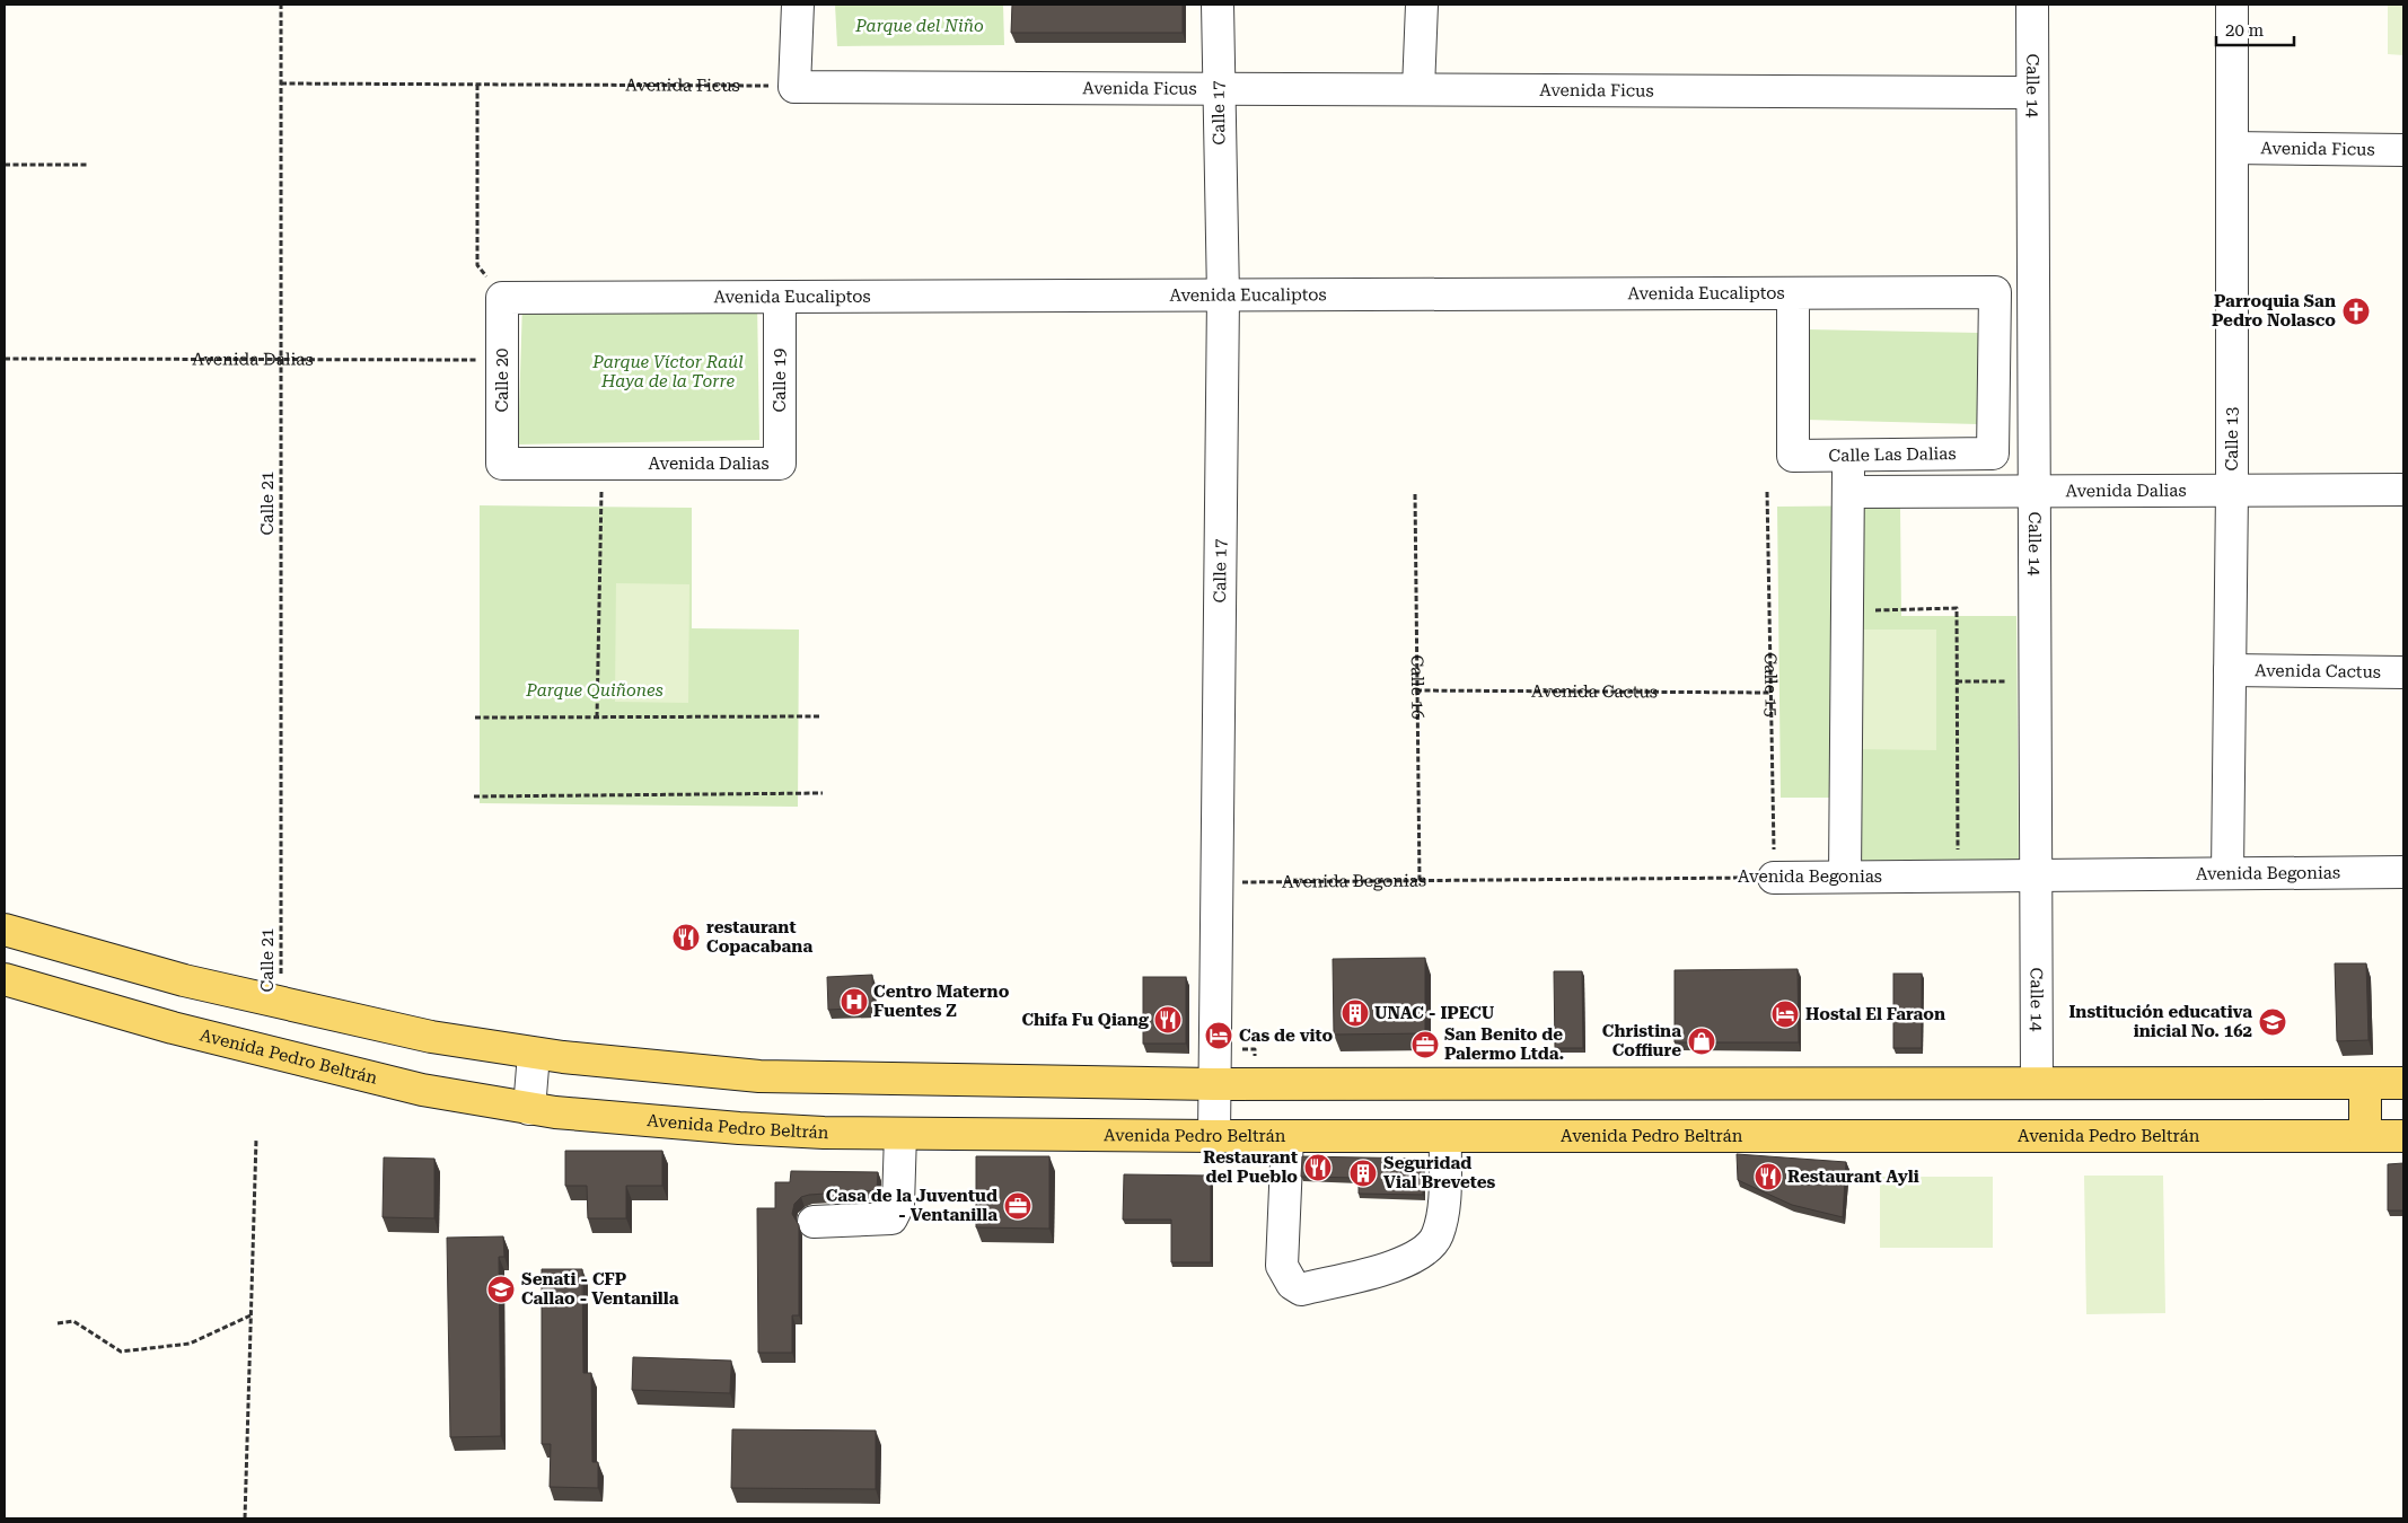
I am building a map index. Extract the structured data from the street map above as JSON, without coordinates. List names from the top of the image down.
{
  "streets": {
    "main road": ["Avenida Pedro Beltrán"],
    "street": [
      "Avenida Ficus",
      "Calle 14",
      "Calle 17",
      "Avenida Eucaliptos",
      "Avenida Dalias",
      "Calle 20",
      "Calle 19",
      "Calle 13",
      "Calle Las Dalias",
      "Avenida Cactus",
      "Avenida Begonias"
    ],
    "path": ["Calle 21", "Calle 15", "Calle 16"]
  },
  "crossings": [
    ["Avenida Ficus", "Calle 14"],
    ["Avenida Ficus", "Calle 17"],
    ["Avenida Ficus", "Calle 13"],
    ["Avenida Ficus", "Calle 21"],
    ["Calle 14", "Avenida Dalias"],
    ["Calle 14", "Avenida Begonias"],
    ["Calle 17", "Avenida Eucaliptos"],
    ["Calle 17", "Avenida Begonias"],
    ["Calle 17", "Avenida Pedro Beltrán"],
    ["Avenida Eucaliptos", "Calle 20"],
    ["Avenida Eucaliptos", "Calle 19"],
    ["Avenida Eucaliptos", "Calle Las Dalias"],
    ["Avenida Dalias", "Calle 20"],
    ["Avenida Dalias", "Calle 19"],
    ["Avenida Dalias", "Calle 13"],
    ["Avenida Dalias", "Calle 21"],
    ["Calle 13", "Avenida Cactus"],
    ["Calle 13", "Avenida Begonias"],
    ["Avenida Cactus", "Calle 15"],
    ["Avenida Cactus", "Calle 16"],
    ["Calle 15", "Avenida Begonias"],
    ["Calle 16", "Avenida Begonias"]
  ],
  "parks": ["Parque del Niño", "Parque Víctor Raúl Haya de la Torre", "Parque Quiñones"],
  "places": {
    "church": ["Parroquia San Pedro Nolasco"],
    "restaurant": [
      "restaurant Copacabana",
      "Chifa Fu Qiang",
      "Restaurant del Pueblo",
      "Restaurant Ayli"
    ],
    "hospital": ["Centro Materno Fuentes Z"],
    "building": ["UNAC - IPECU", "Seguridad Vial Brevetes"],
    "hotel": ["Hostal El Faraon", "Cas de vito"],
    "school or university": ["Institución educativa inicial No. 162", "Senati - CFP Callao - Ventanilla"],
    "shop": ["Christina Coffiure"],
    "office": ["San Benito de Palermo Ltda.", "Casa de la Juventud - Ventanilla"]
  },
  "scale_bar": "20 m"
}
